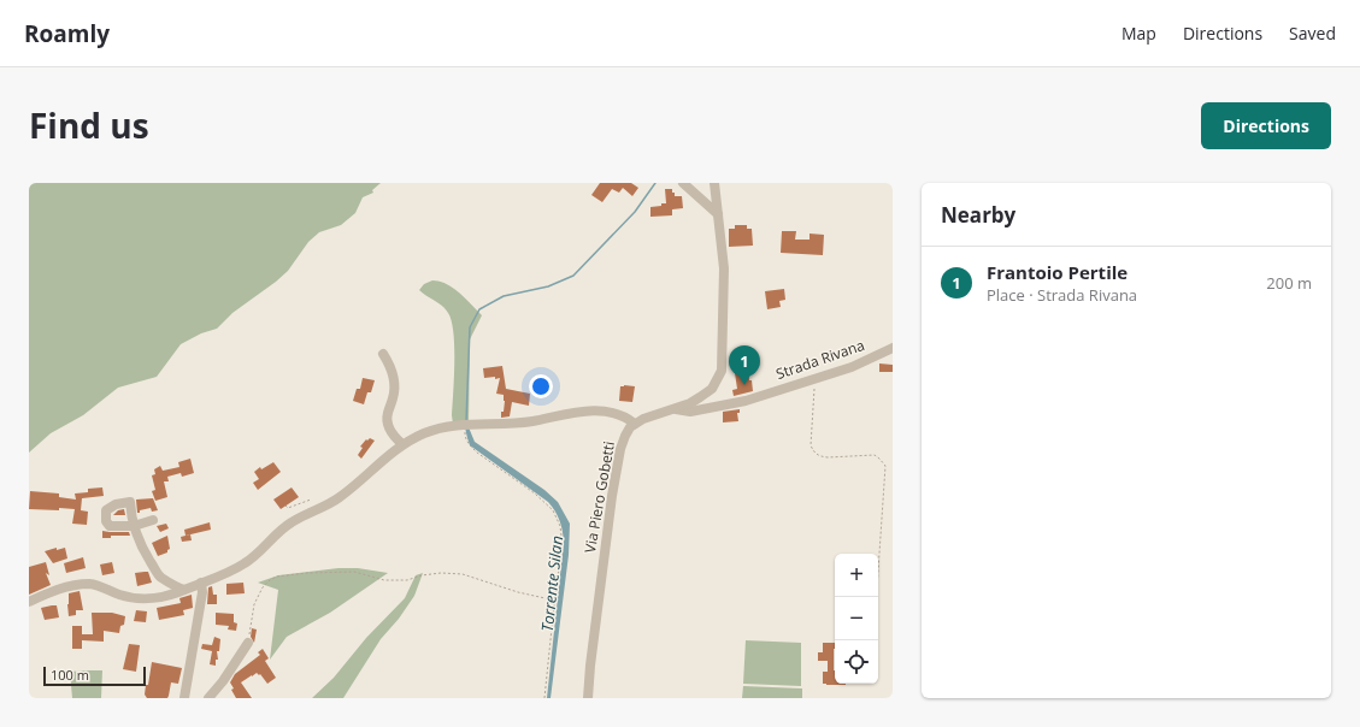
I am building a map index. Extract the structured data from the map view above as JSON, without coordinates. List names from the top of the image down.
{
  "streets": {
    "street": ["Strada Rivana", "Via Piero Gobetti"]
  },
  "water": ["Torrente Silan"],
  "scale_bar": "100 m",
  "page": {
    "header": "Roamly",
    "nav": ["Map", "Directions", "Saved"],
    "title": "Find us",
    "buttons": "Directions",
    "heading": "Nearby",
    "list": [
      {
        "mark": "1",
        "name": "Frantoio Pertile",
        "note": "Place · Strada Rivana",
        "value": "200 m"
      }
    ],
    "pins": "1",
    "map_buttons": ["+", "−"],
    "scale": "100 m"
  }
}
